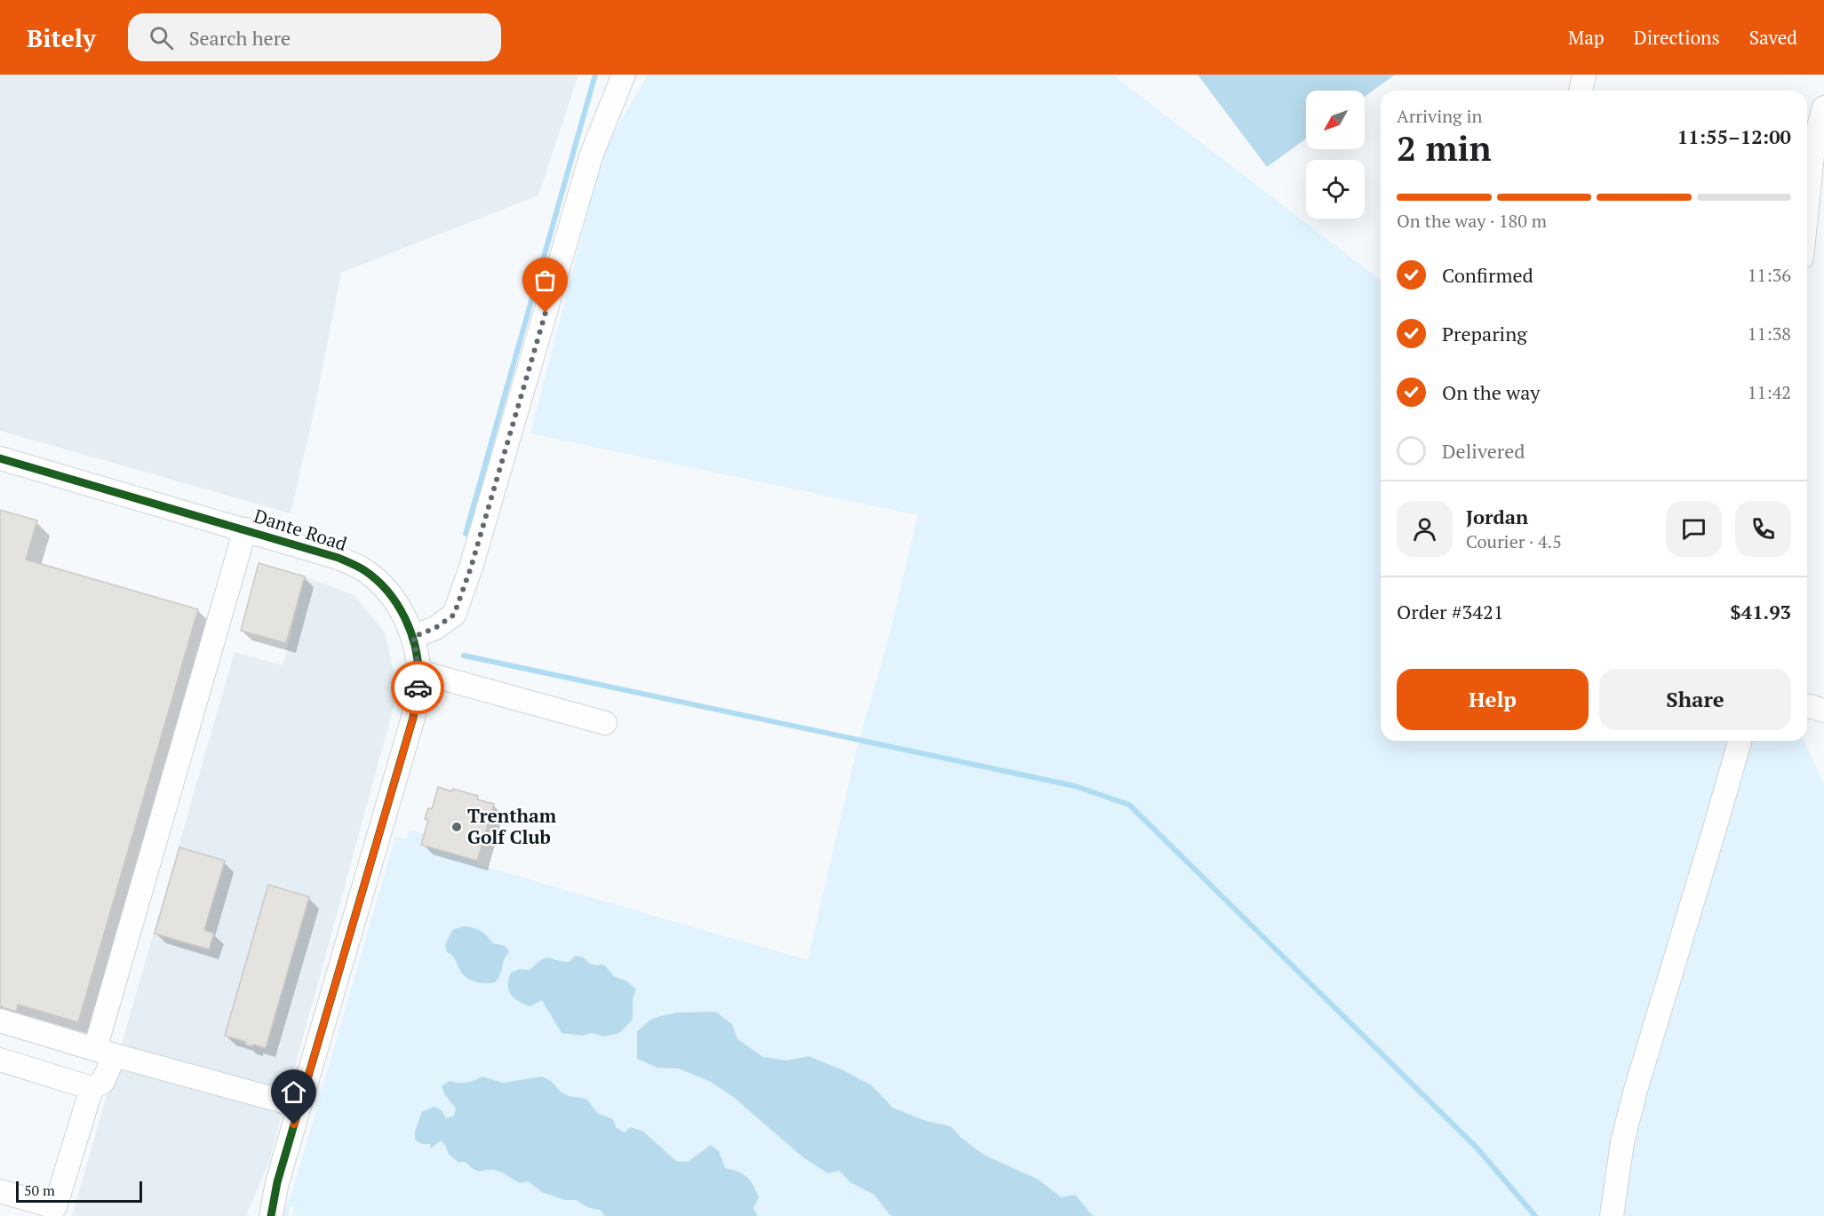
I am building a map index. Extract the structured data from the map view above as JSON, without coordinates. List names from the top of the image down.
{
  "streets": {
    "street": ["Dante Road"]
  },
  "places": ["Trentham Golf Club"],
  "scale_bar": "50 m",
  "north": "bottom left",
  "page": {
    "header": "Bitely",
    "search": "Search here",
    "nav": ["Map", "Directions", "Saved"],
    "heading": ["2 min", "Arriving in", "11:55–12:00"],
    "panel": [
      "Jordan",
      "Courier · 4.5",
      "Order #3421",
      "$41.93"
    ],
    "bar": "On the way · 180 m",
    "list": [
      ["Confirmed", "11:36"],
      ["Preparing", "11:38"],
      ["On the way", "11:42"],
      "Delivered"
    ],
    "buttons": ["Help", "Share"],
    "scale": "50 m"
  }
}
